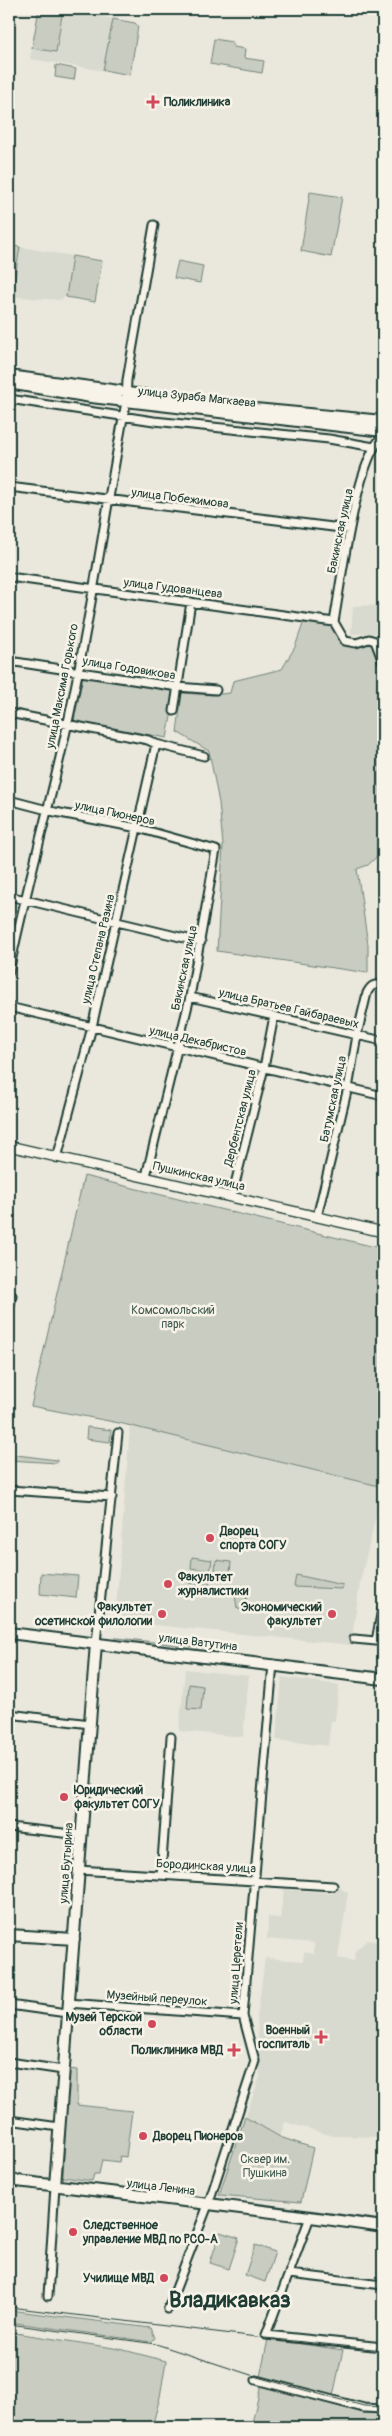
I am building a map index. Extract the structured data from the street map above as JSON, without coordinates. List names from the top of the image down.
{
  "streets": {
    "main road": [
      "улица Зураба Магкаева",
      "улица Ватутина",
      "улица Бутырина",
      "улица Ленина"
    ],
    "street": [
      "улица Побежимова",
      "Бакинская улица",
      "улица Гудованцева",
      "улица Годовикова",
      "улица Максима Горького",
      "улица Пионеров",
      "улица Степана Разина",
      "улица Братьев Гайбараевых",
      "улица Декабристов",
      "Батумская улица",
      "Дербентская улица",
      "Пушкинская улица",
      "Бородинская улица",
      "улица Церетели",
      "Музейный переулок"
    ]
  },
  "crossings": [
    ["улица Зураба Магкаева", "улица Максима Горького"],
    ["улица Побежимова", "Бакинская улица"],
    ["улица Побежимова", "улица Максима Горького"],
    ["Бакинская улица", "улица Гудованцева"],
    ["Бакинская улица", "улица Пионеров"],
    ["Бакинская улица", "улица Братьев Гайбараевых"],
    ["Бакинская улица", "улица Декабристов"],
    ["Бакинская улица", "Пушкинская улица"],
    ["улица Гудованцева", "улица Максима Горького"],
    ["улица Годовикова", "улица Максима Горького"],
    ["улица Максима Горького", "улица Пионеров"],
    ["улица Пионеров", "улица Степана Разина"],
    ["улица Степана Разина", "улица Декабристов"],
    ["улица Степана Разина", "Пушкинская улица"],
    ["улица Братьев Гайбараевых", "Батумская улица"],
    ["улица Братьев Гайбараевых", "Дербентская улица"],
    ["улица Декабристов", "Батумская улица"],
    ["улица Декабристов", "Дербентская улица"],
    ["Батумская улица", "Пушкинская улица"],
    ["Дербентская улица", "Пушкинская улица"],
    ["улица Ватутина", "улица Бутырина"],
    ["улица Ватутина", "улица Церетели"],
    ["улица Бутырина", "Бородинская улица"],
    ["улица Бутырина", "Музейный переулок"],
    ["улица Бутырина", "улица Ленина"],
    ["Бородинская улица", "улица Церетели"],
    ["улица Церетели", "Музейный переулок"],
    ["улица Церетели", "улица Ленина"]
  ],
  "districts": ["Владикавказ"],
  "parks": ["Комсомольский парк", "Сквер им. Пушкина"],
  "places": {
    "health": ["Поликлиника", "Военный госпиталь", "Поликлиника МВД"],
    "other": [
      "Дворец спорта СОГУ",
      "Факультет журналистики",
      "Факультет осетинской филологии",
      "Экономический факультет",
      "Юридический факультет СОГУ",
      "Музей Терской области",
      "Дворец Пионеров",
      "Следственное управление МВД по РСО-А",
      "Училище МВД"
    ]
  }
}
